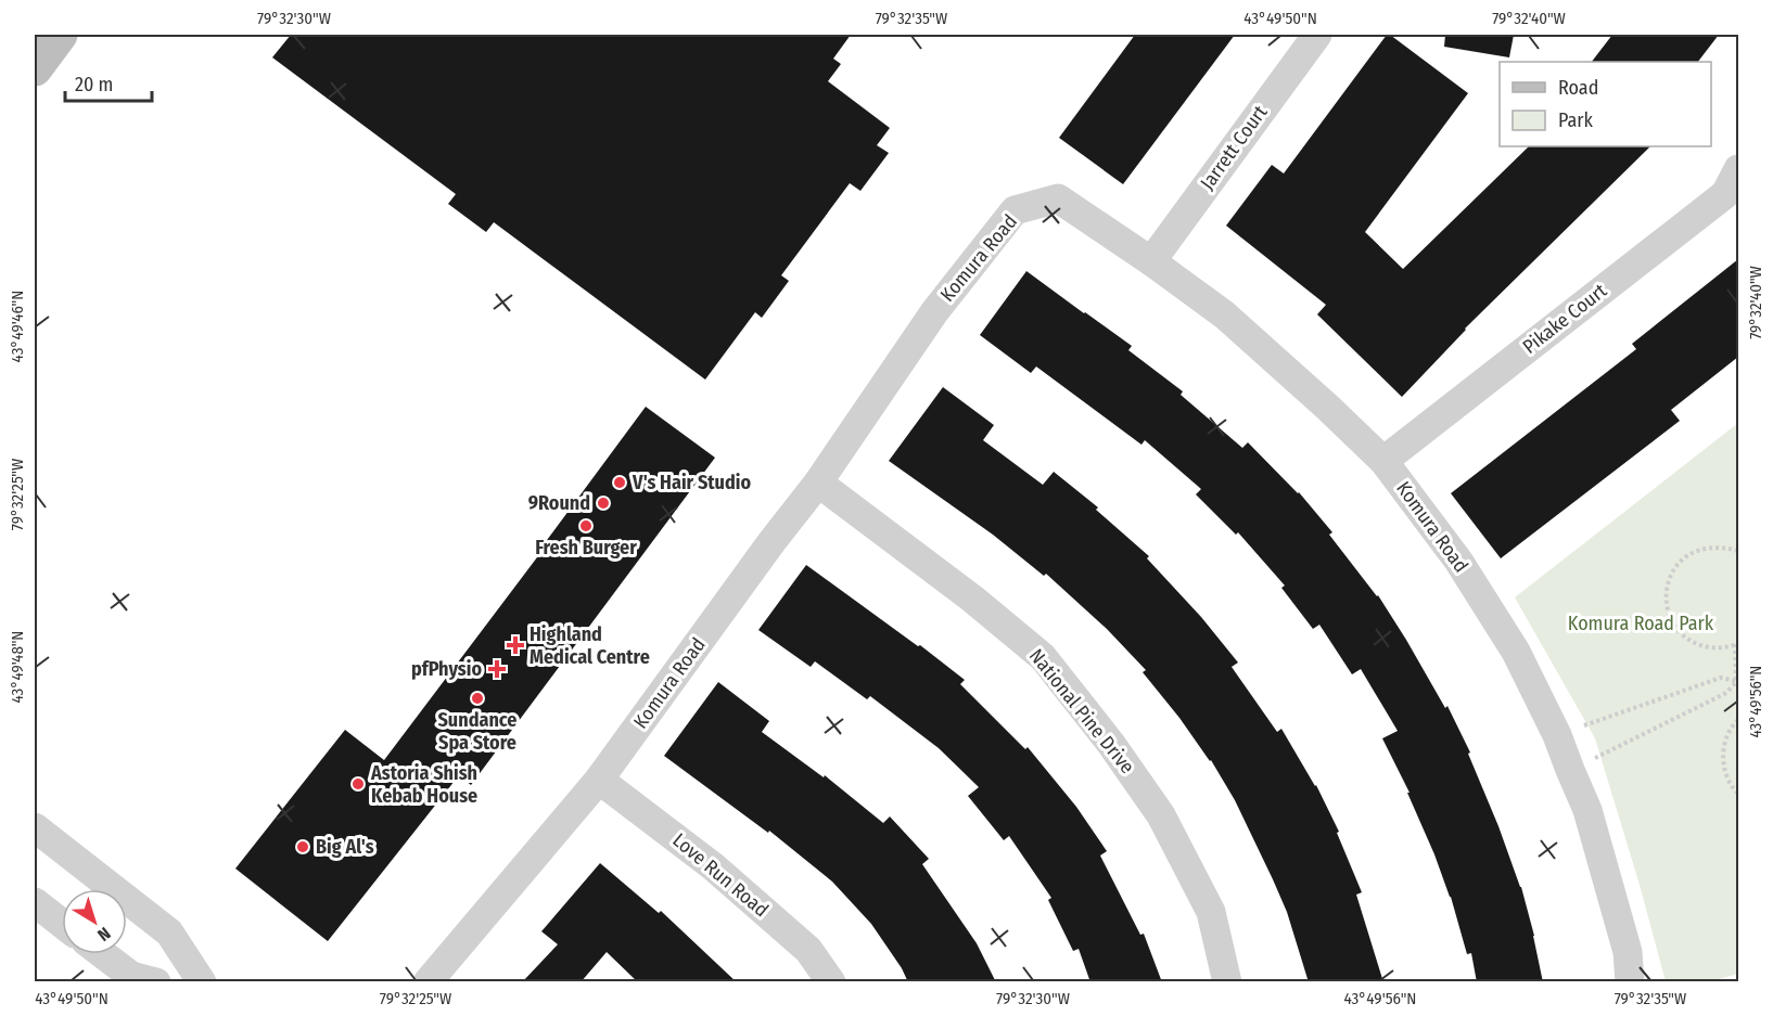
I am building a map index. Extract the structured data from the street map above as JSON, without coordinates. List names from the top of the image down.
{
  "streets": {
    "street": [
      "Jarrett Court",
      "Komura Road",
      "Pikake Court",
      "National Pine Drive",
      "Love Run Road"
    ]
  },
  "crossings": [
    ["Jarrett Court", "Komura Road"],
    ["Komura Road", "Pikake Court"],
    ["Komura Road", "National Pine Drive"],
    ["Komura Road", "Love Run Road"]
  ],
  "parks": ["Komura Road Park"],
  "places": {
    "other": [
      "V's Hair Studio",
      "9Round",
      "Fresh Burger",
      "Sundance Spa Store",
      "Astoria Shish Kebab House",
      "Big Al's"
    ],
    "health": ["Highland Medical Centre", "pfPhysio"]
  },
  "legend": ["Road", "Park"],
  "scale_bar": "20 m",
  "north": "bottom right",
  "coordinates": [
    "79°32'30\"W",
    "79°32'35\"W",
    "43°49'50\"N",
    "79°32'40\"W",
    "43°49'46\"N",
    "79°32'25\"W",
    "43°49'48\"N",
    "43°49'56\"N"
  ]
}
